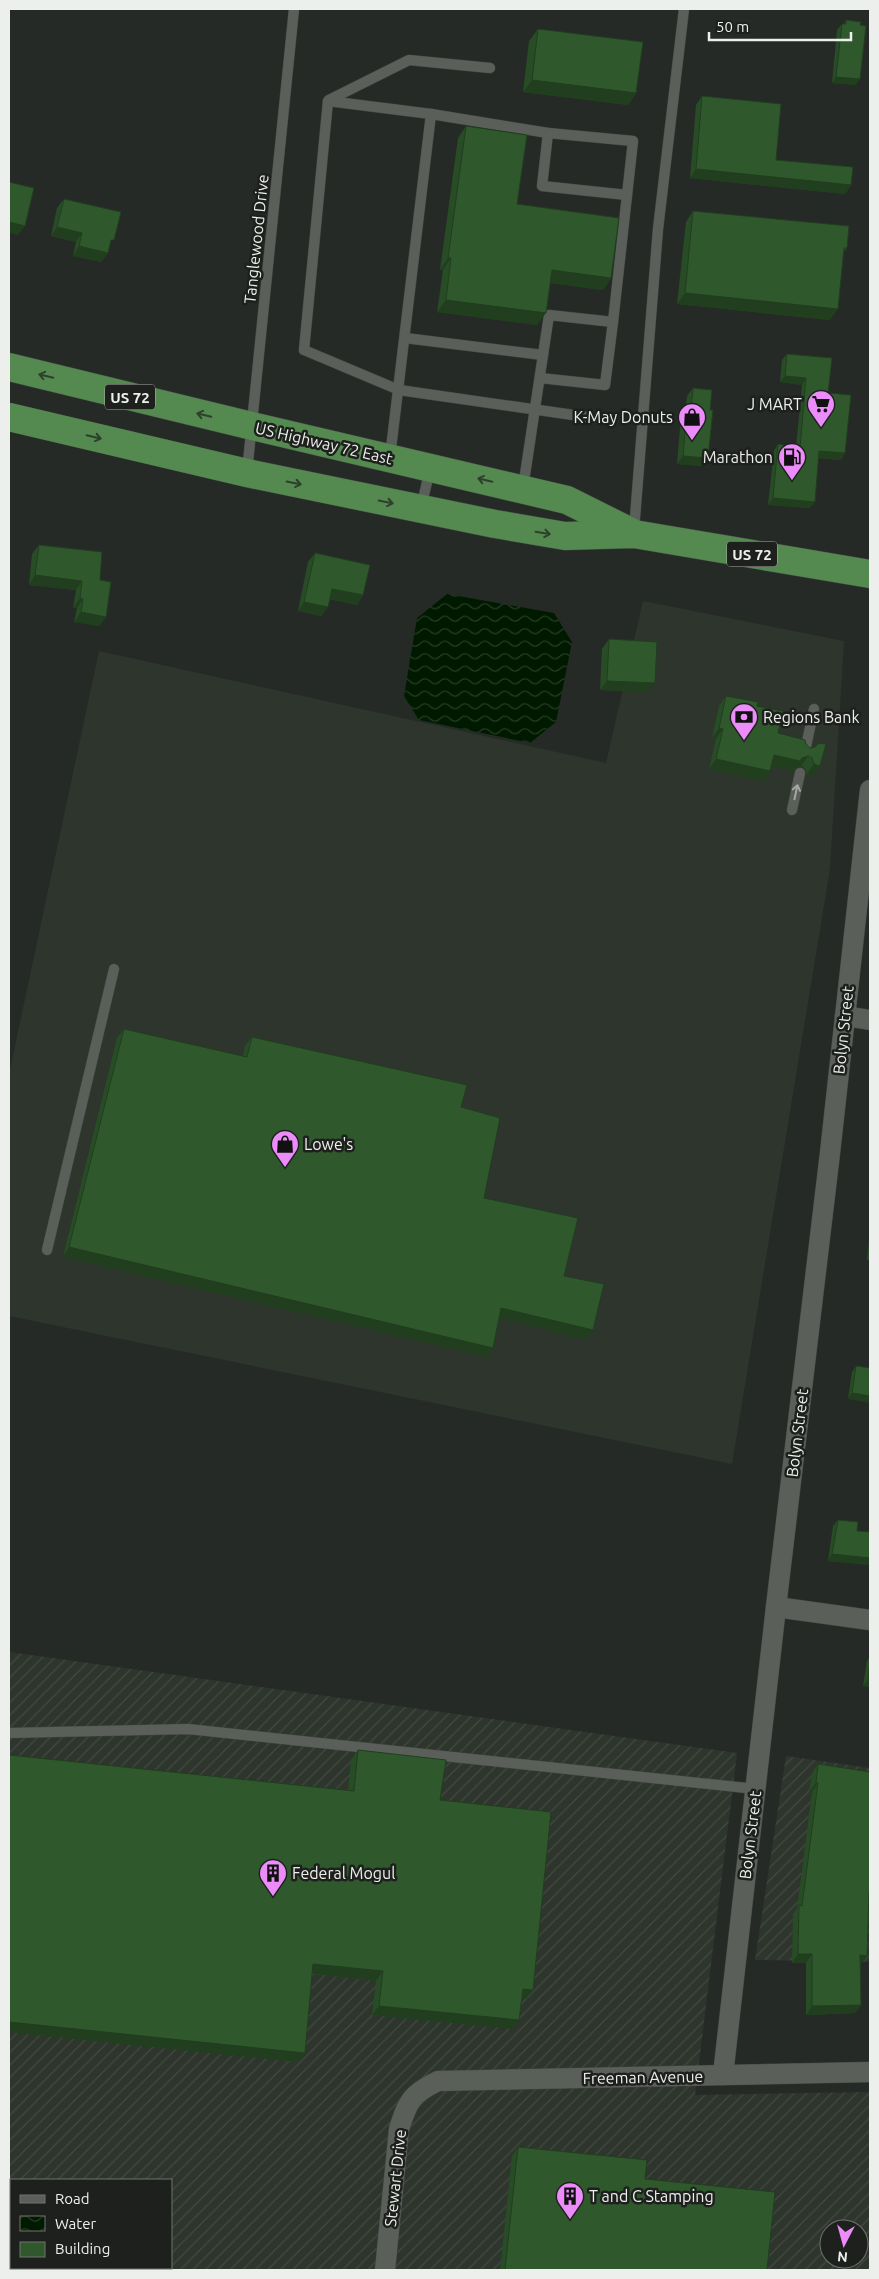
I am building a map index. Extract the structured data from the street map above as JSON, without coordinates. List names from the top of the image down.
{
  "streets": {
    "highway": ["US 72", "US Highway 72 East"],
    "street": ["Bolyn Street", "Freeman Avenue", "Stewart Drive"],
    "lane": ["Tanglewood Drive"]
  },
  "crossings": [
    ["Tanglewood Drive", "US Highway 72 East"],
    ["Bolyn Street", "Freeman Avenue"],
    ["Freeman Avenue", "Stewart Drive"]
  ],
  "places": {
    "supermarket": ["J MART"],
    "shop": ["K-May Donuts", "Lowe's"],
    "fuel station": ["Marathon"],
    "bank": ["Regions Bank"],
    "building": ["Federal Mogul", "T and C Stamping"]
  },
  "legend": ["Road", "Water", "Building"],
  "scale_bar": "50 m",
  "north": "bottom"
}
